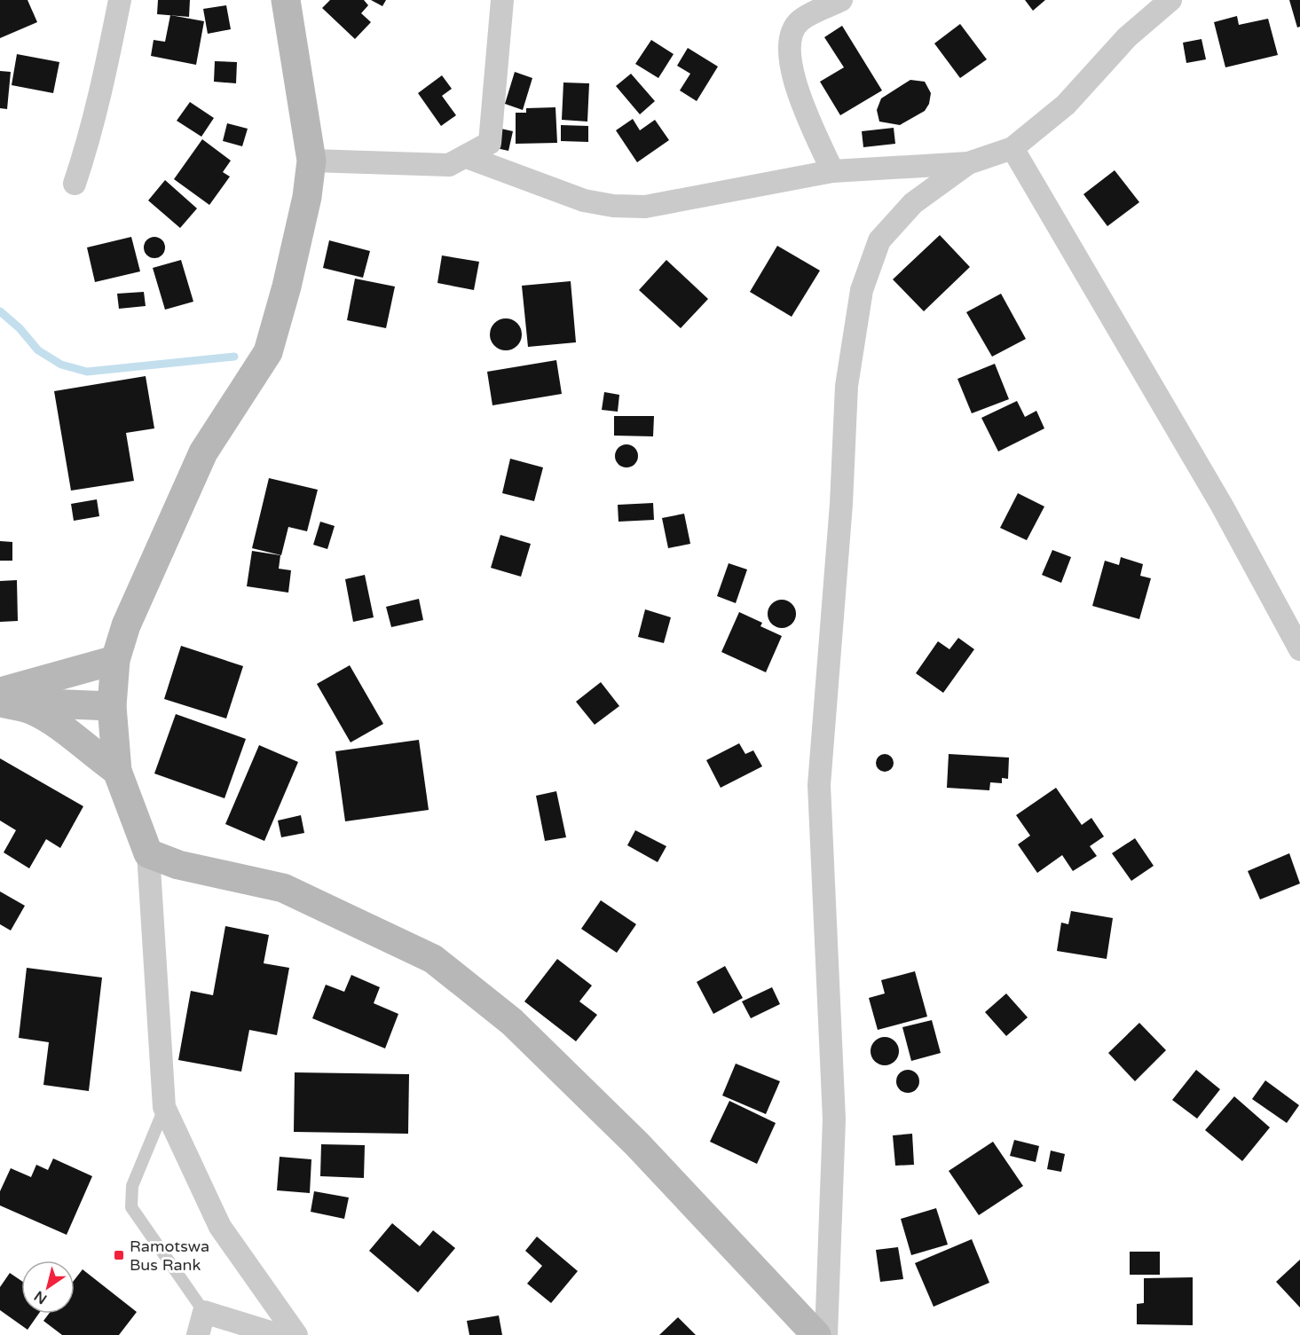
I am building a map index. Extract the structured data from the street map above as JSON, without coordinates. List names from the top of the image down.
{
  "places": {
    "transit": ["Ramotswa Bus Rank"]
  },
  "north": "bottom left"
}
